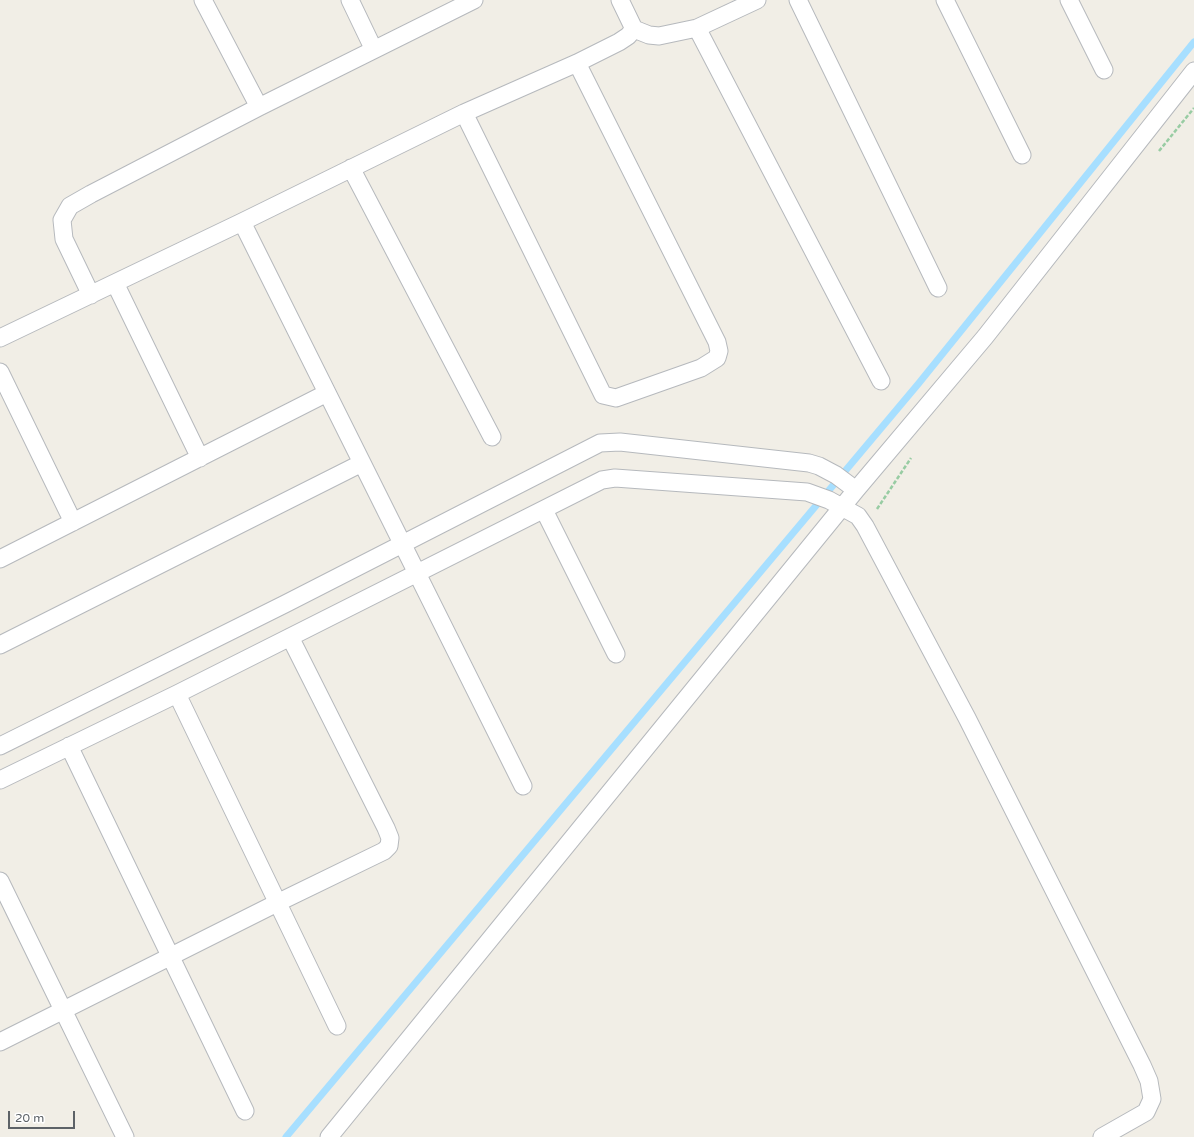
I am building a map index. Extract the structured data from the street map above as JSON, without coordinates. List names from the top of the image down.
{
  "scale_bar": "20 m"
}
